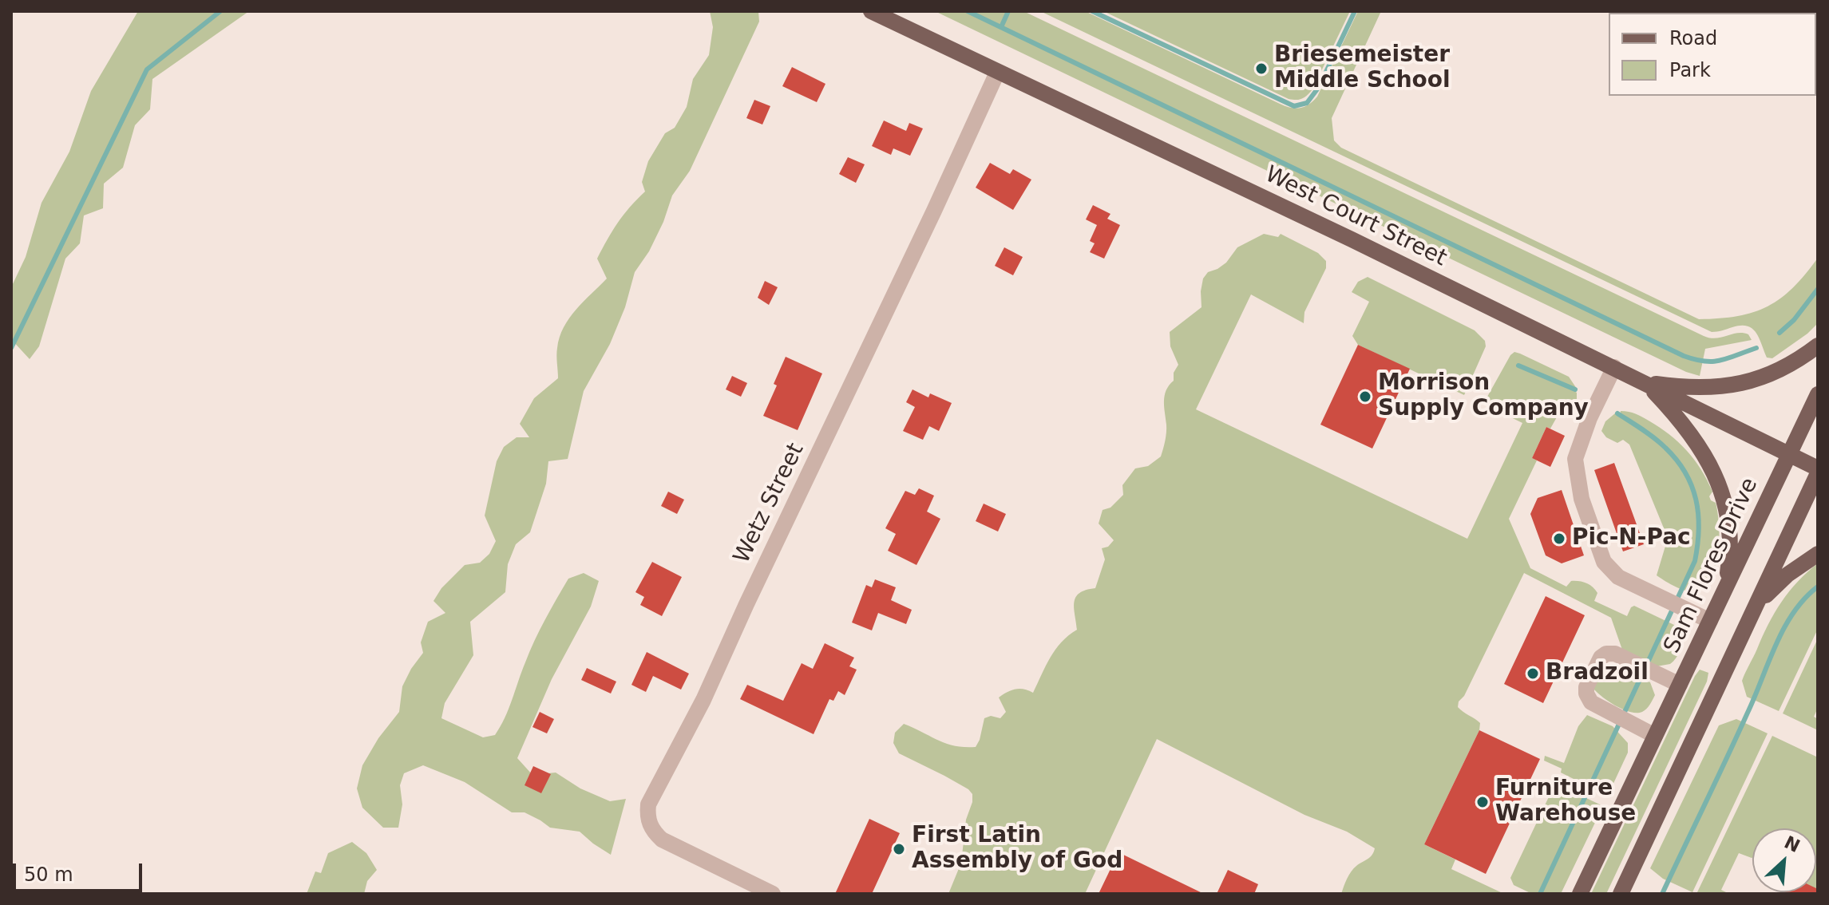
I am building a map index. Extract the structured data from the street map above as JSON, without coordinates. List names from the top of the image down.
{
  "streets": {
    "main road": ["West Court Street", "Sam Flores Drive"],
    "street": ["Wetz Street"]
  },
  "crossings": [
    ["West Court Street", "Wetz Street"],
    ["West Court Street", "Sam Flores Drive"]
  ],
  "places": [
    "Briesemeister Middle School",
    "Morrison Supply Company",
    "Pic-N-Pac",
    "Bradzoil",
    "Furniture Warehouse",
    "First Latin Assembly of God"
  ],
  "legend": ["Road", "Park"],
  "scale_bar": "50 m",
  "north": "top right"
}
